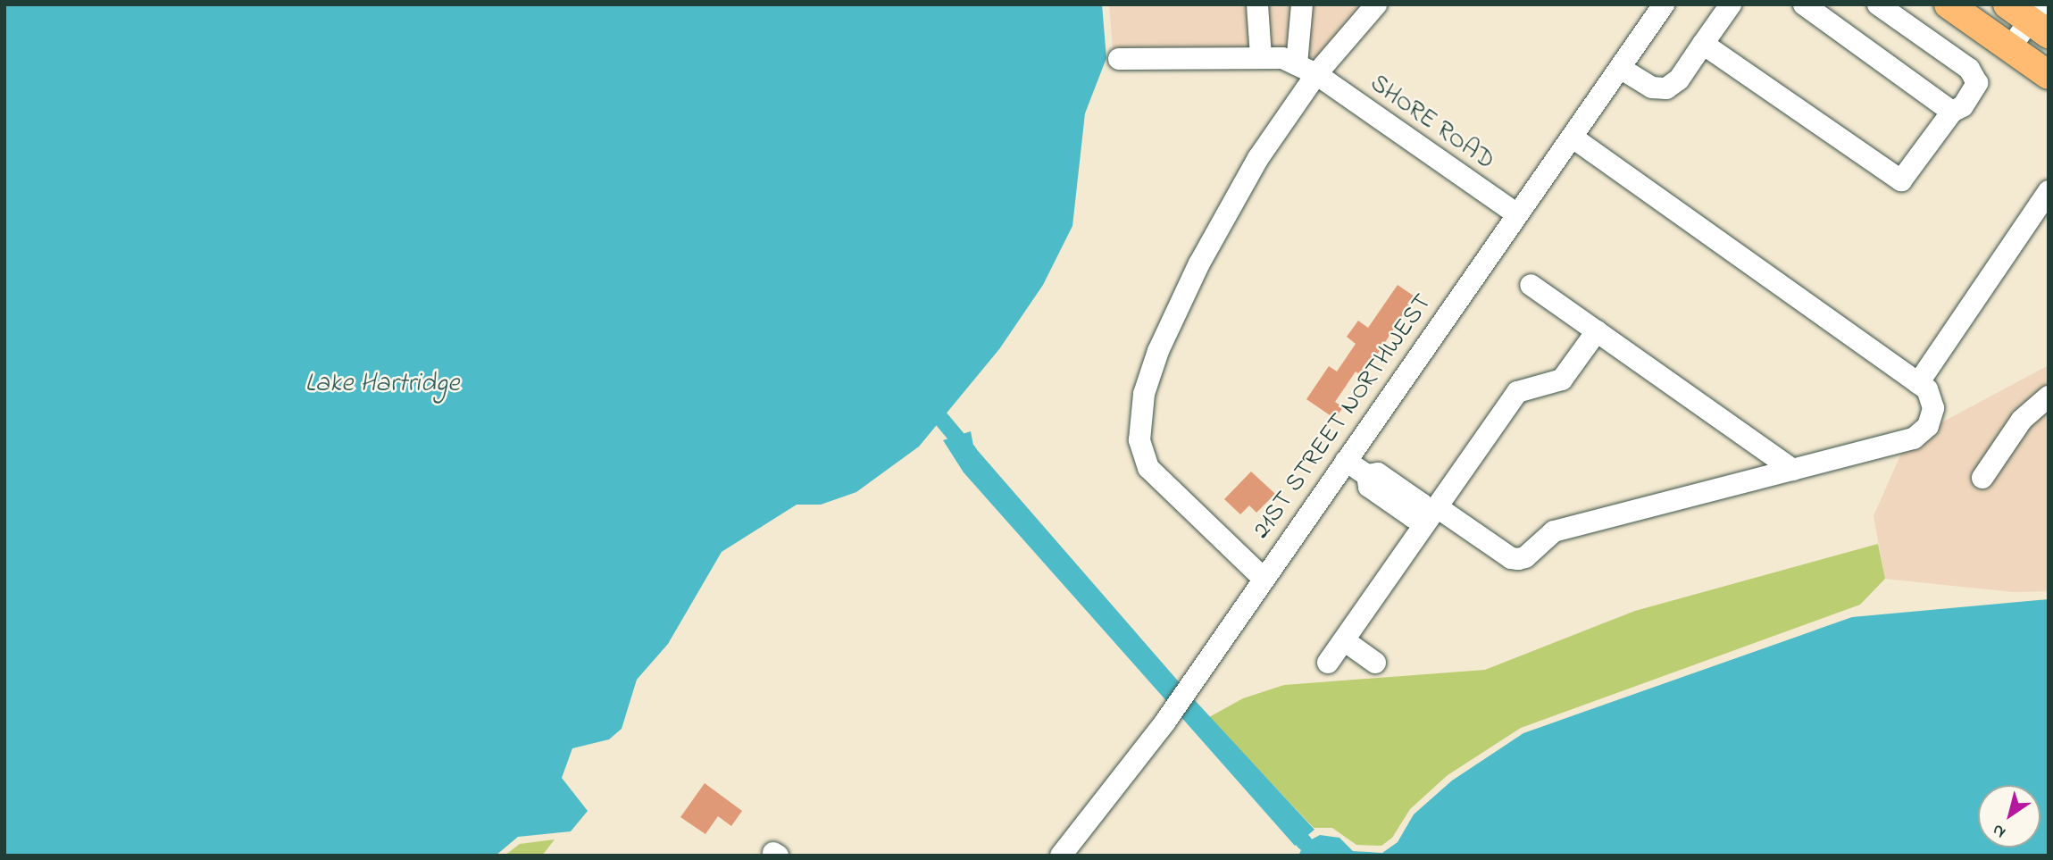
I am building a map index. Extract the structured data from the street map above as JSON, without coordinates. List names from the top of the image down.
{
  "streets": {
    "street": ["SHORE ROAD", "21ST STREET NORTHWEST"]
  },
  "crossings": [
    ["SHORE ROAD", "21ST STREET NORTHWEST"]
  ],
  "water": ["Lake Hartridge"],
  "north": "bottom left"
}
